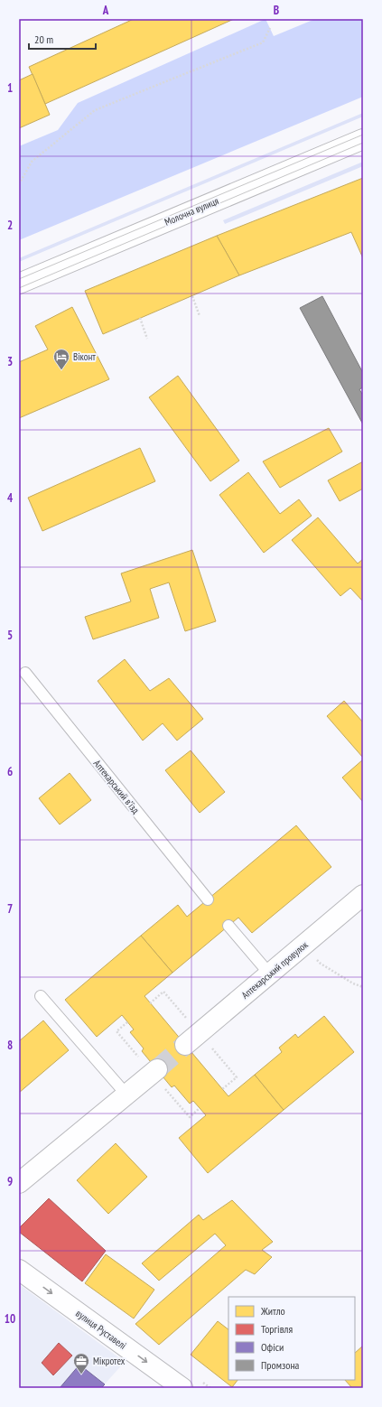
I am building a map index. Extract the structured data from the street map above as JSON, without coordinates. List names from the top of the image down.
{
  "streets": {
    "street": ["Молочна вулиця", "Аптекарський провулок", "вулиця Руставелі"],
    "lane": ["Аптекарський в’їзд"]
  },
  "one_way": ["вулиця Руставелі"],
  "places": {
    "hotel": ["Віконт"],
    "office": ["Мікротех"]
  },
  "legend": [
    "Житло",
    "Торгівля",
    "Офіси",
    "Промзона"
  ],
  "scale_bar": "20 m",
  "grid": {
    "columns": ["A", "B"],
    "rows": [
      "1",
      "2",
      "3",
      "4",
      "5",
      "6",
      "7",
      "8",
      "9",
      "10"
    ]
  }
}
